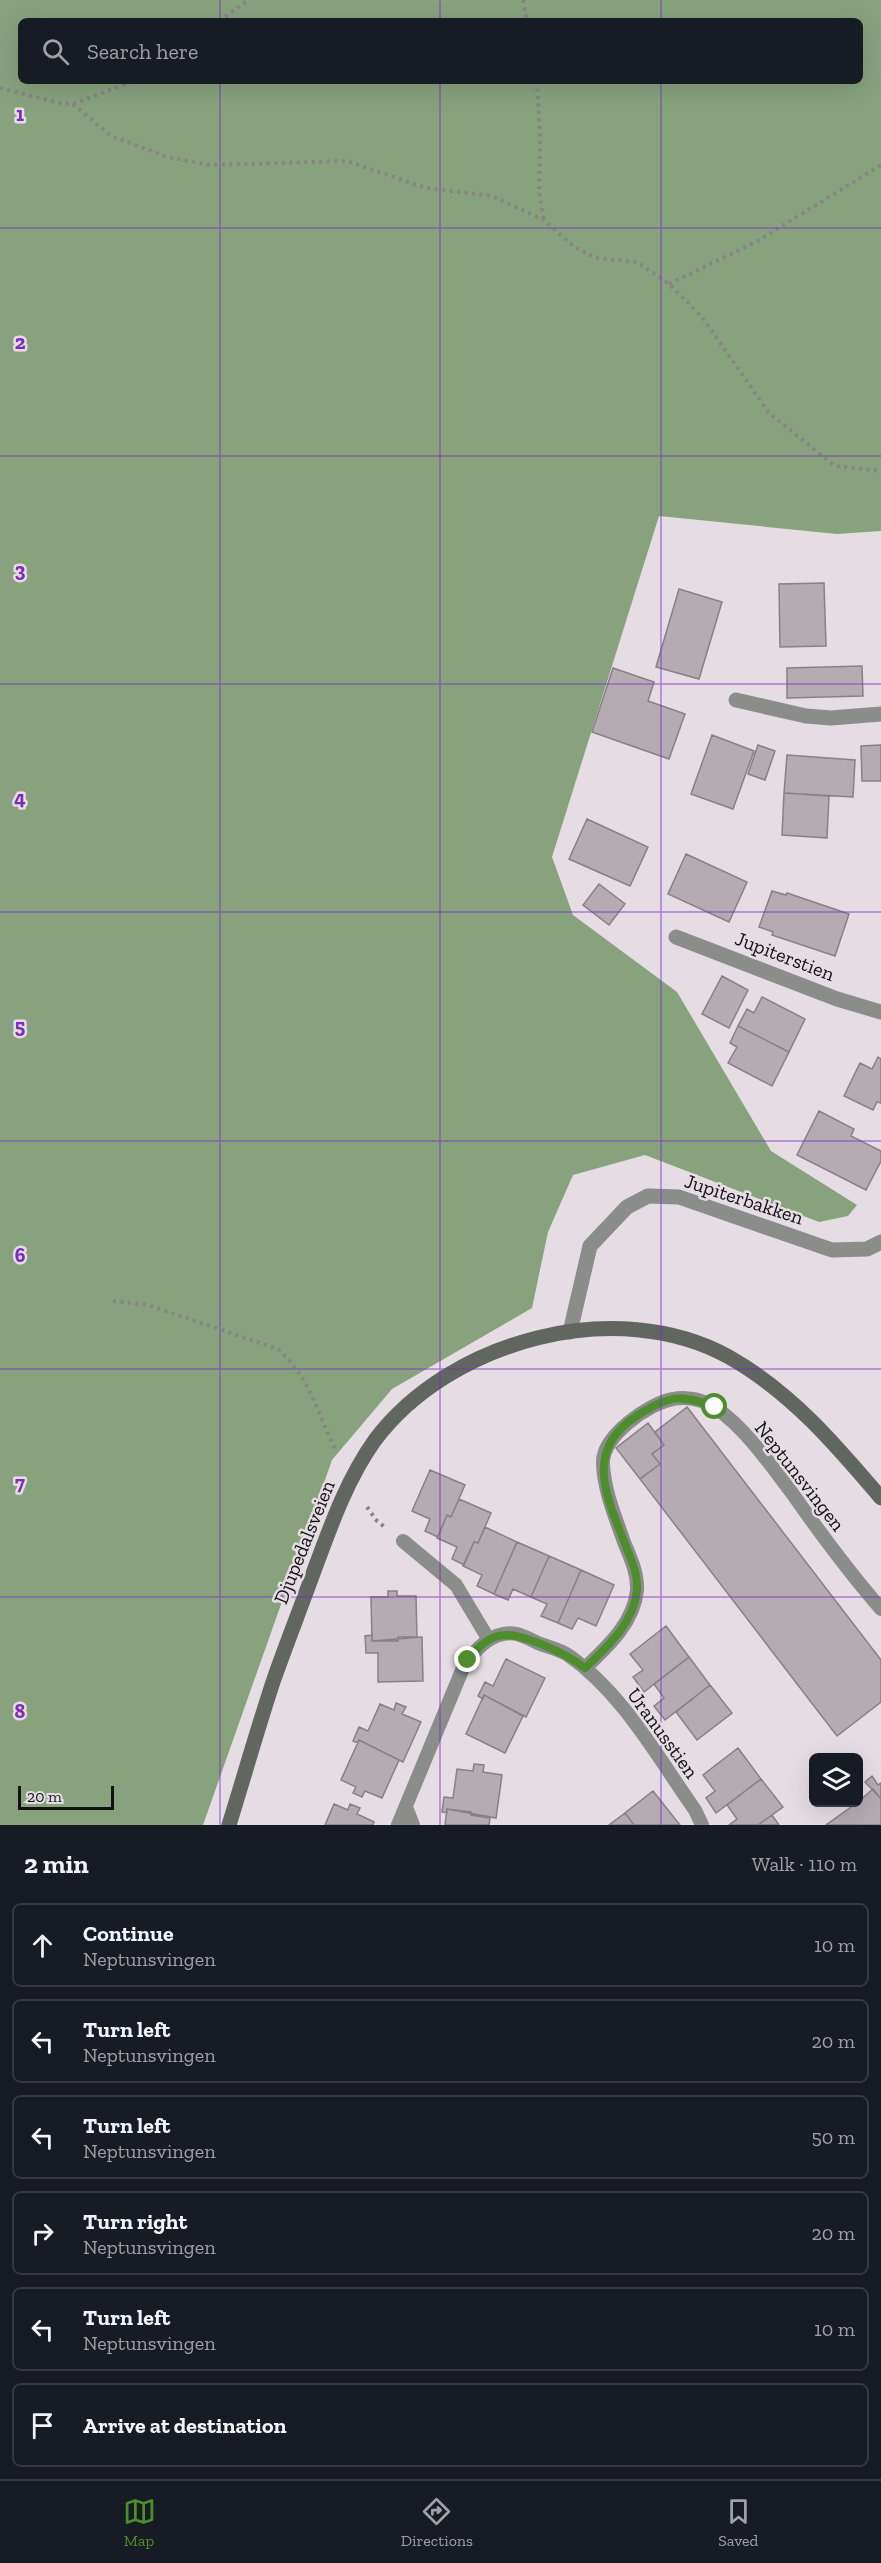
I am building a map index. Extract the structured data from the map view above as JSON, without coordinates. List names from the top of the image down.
{
  "streets": {
    "street": ["Jupiterstien", "Jupiterbakken", "Djupedalsveien"],
    "lane": ["Neptunsvingen", "Uranusstien"]
  },
  "crossings": [
    ["Jupiterbakken", "Djupedalsveien"],
    ["Neptunsvingen", "Uranusstien"]
  ],
  "scale_bar": "20 m",
  "page": {
    "search": "Search here",
    "scale": "20 m",
    "heading": ["2 min", "Walk · 110 m"],
    "list": [
      ["Continue", "Neptunsvingen", "10 m"],
      ["Turn left", "Neptunsvingen", "20 m"],
      ["Turn left", "Neptunsvingen", "50 m"],
      ["Turn right", "Neptunsvingen", "20 m"],
      ["Turn left", "Neptunsvingen", "10 m"],
      "Arrive at destination"
    ],
    "nav": ["Map", "Directions", "Saved"]
  },
  "grid": {
    "rows": [
      "1",
      "2",
      "3",
      "4",
      "5",
      "6",
      "7",
      "8"
    ]
  }
}
